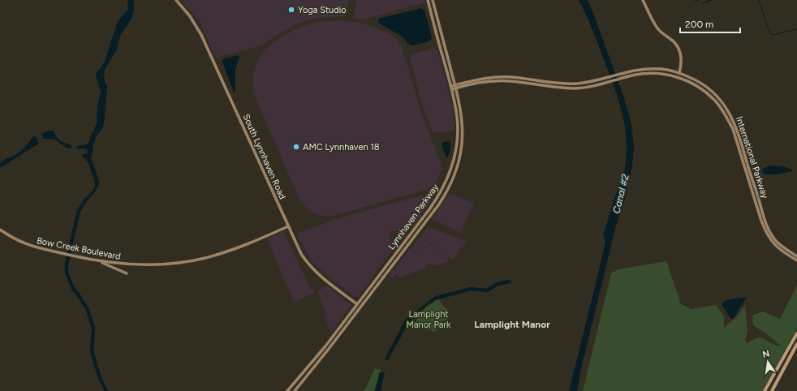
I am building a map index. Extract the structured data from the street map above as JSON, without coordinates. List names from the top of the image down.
{
  "streets": {
    "main road": [
      "South Lynnhaven Road",
      "International Parkway",
      "Lynnhaven Parkway",
      "Bow Creek Boulevard"
    ]
  },
  "crossings": [
    ["South Lynnhaven Road", "Lynnhaven Parkway"],
    ["South Lynnhaven Road", "Bow Creek Boulevard"],
    ["International Parkway", "Lynnhaven Parkway"]
  ],
  "districts": ["Lamplight Manor"],
  "water": ["Canal #2"],
  "parks": ["Lamplight Manor Park"],
  "places": ["Yoga Studio", "AMC Lynnhaven 18"],
  "scale_bar": "200 m",
  "north": "top"
}
